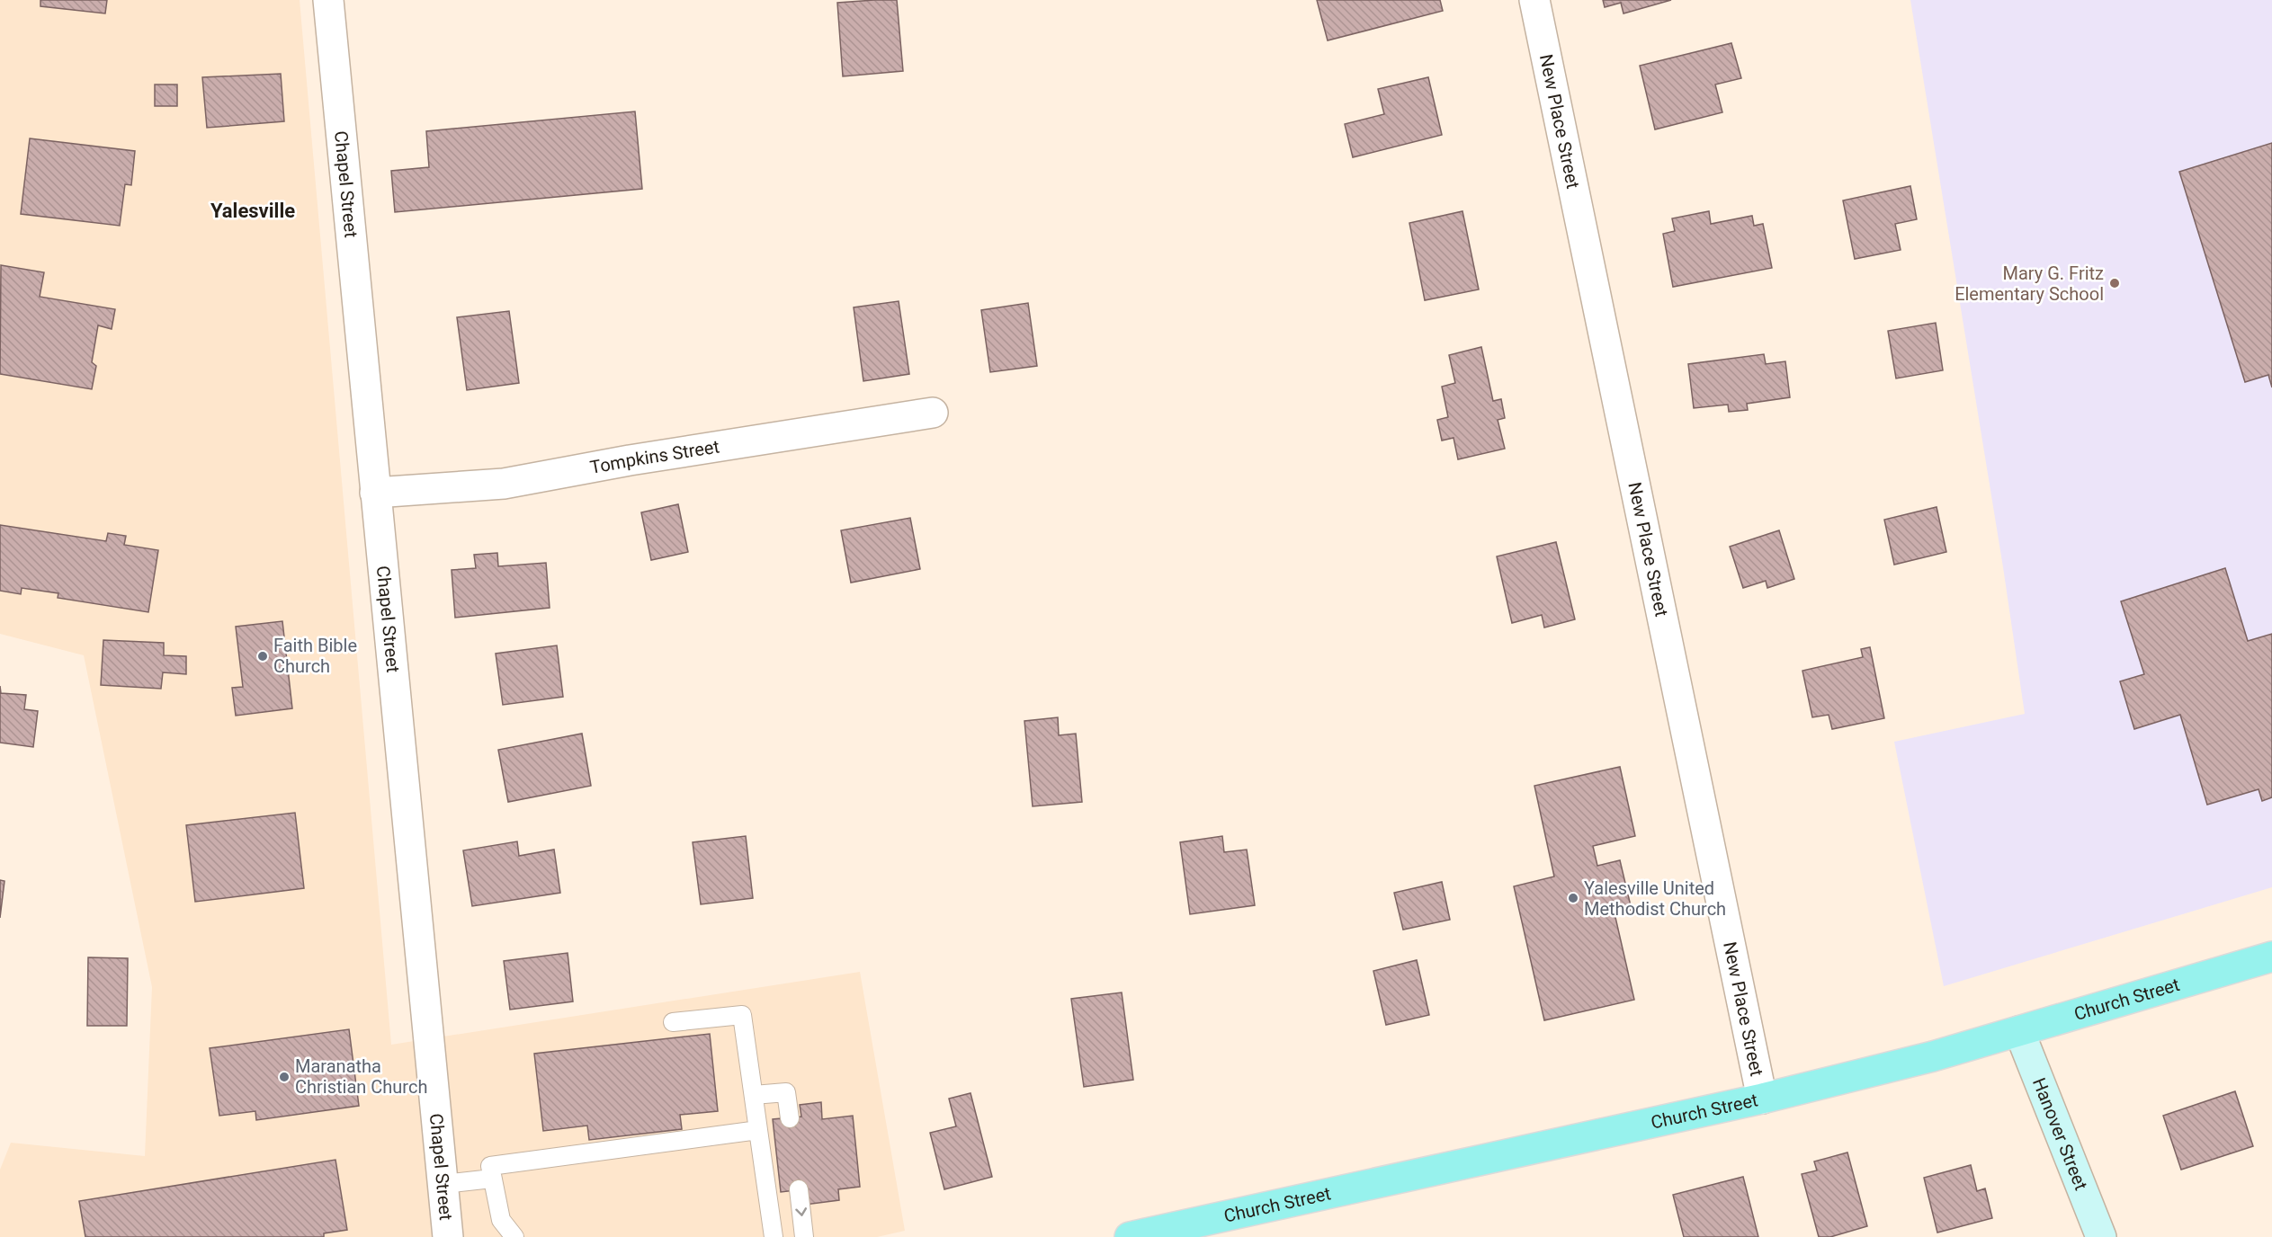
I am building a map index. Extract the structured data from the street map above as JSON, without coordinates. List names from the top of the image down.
{
  "streets": {
    "main road": ["Church Street"],
    "street": [
      "New Place Street",
      "Chapel Street",
      "Tompkins Street",
      "Hanover Street"
    ]
  },
  "crossings": [
    ["New Place Street", "Church Street"],
    ["Chapel Street", "Tompkins Street"],
    ["Church Street", "Hanover Street"]
  ],
  "districts": ["Yalesville"],
  "places": [
    "Mary G. Fritz Elementary School",
    "Faith Bible Church",
    "Yalesville United Methodist Church",
    "Maranatha Christian Church"
  ]
}
